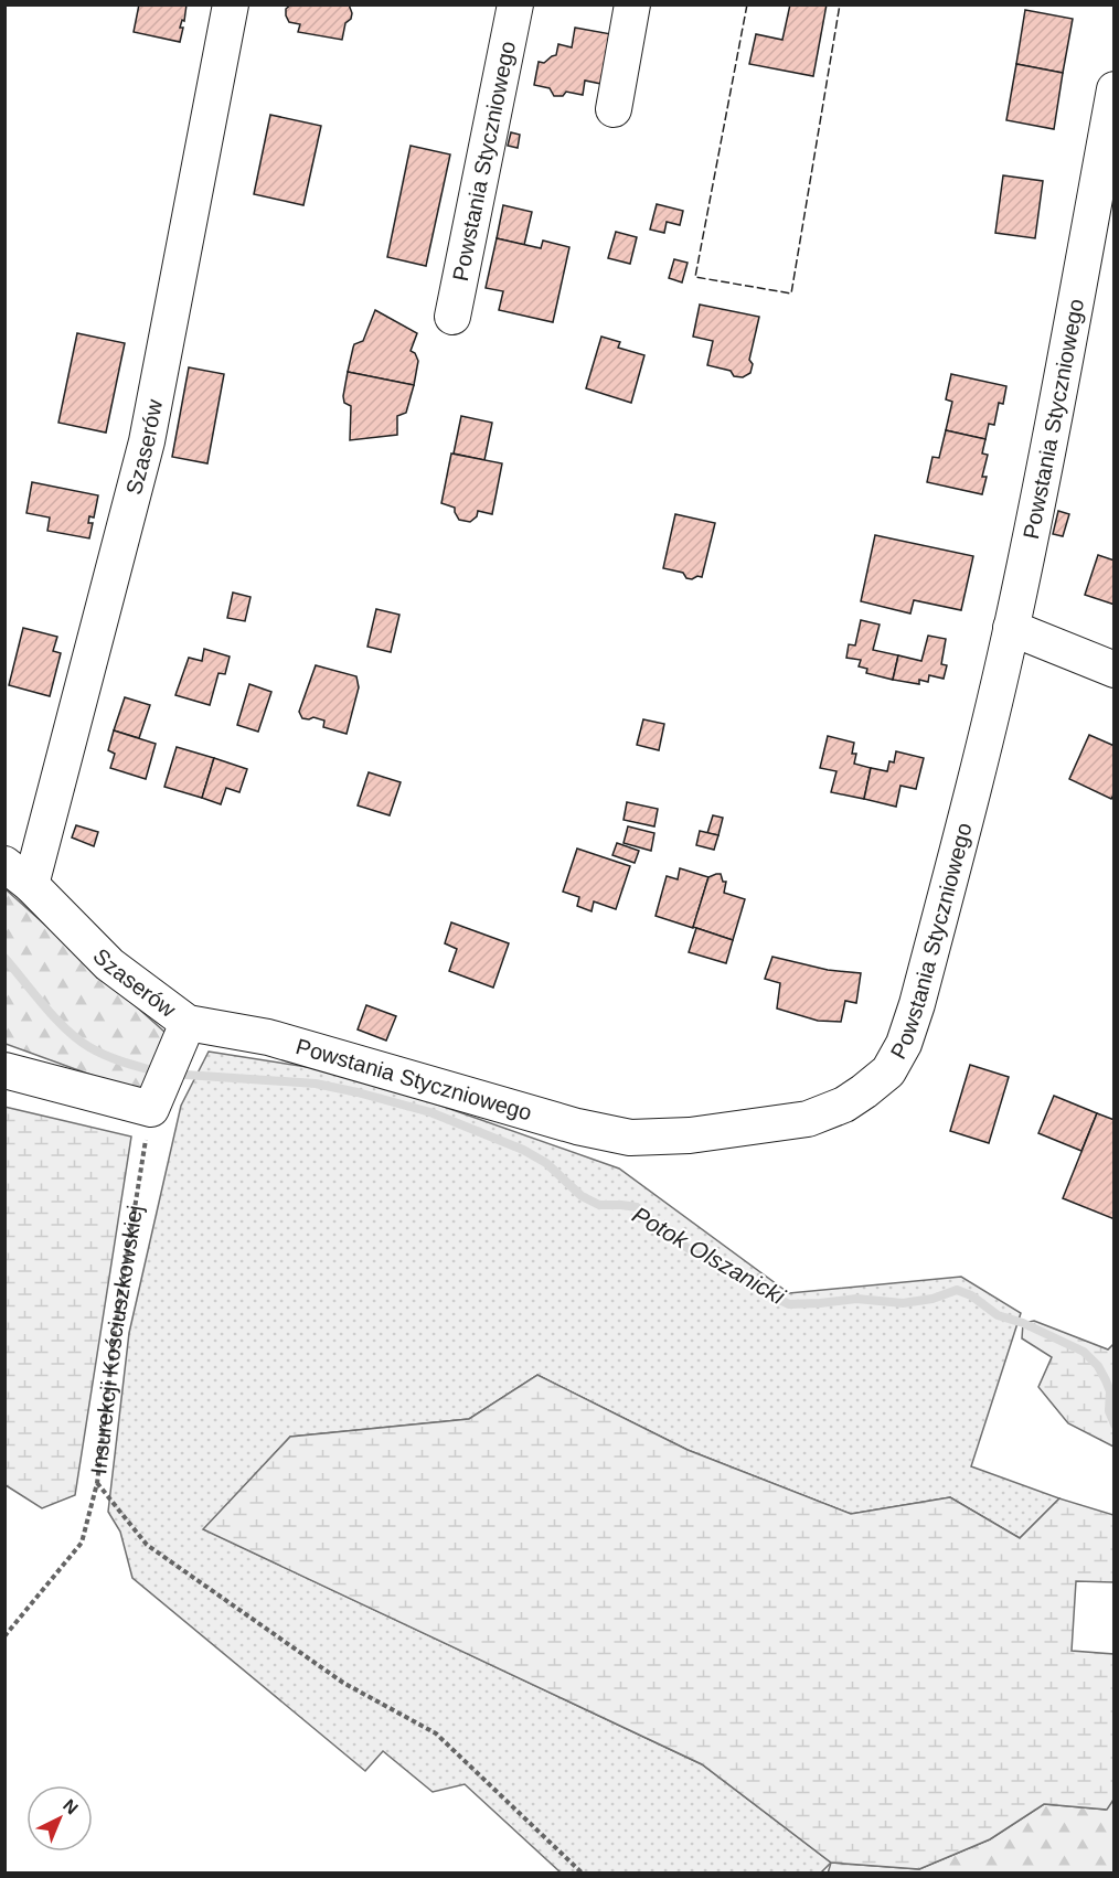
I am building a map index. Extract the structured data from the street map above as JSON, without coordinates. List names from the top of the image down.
{
  "streets": {
    "street": ["Powstania Styczniowego", "Szaserów"],
    "path": ["Insurekcji Kościuszkowskiej"]
  },
  "crossings": [
    ["Powstania Styczniowego", "Szaserów"]
  ],
  "water": ["Potok Olszanicki"],
  "north": "top right"
}
